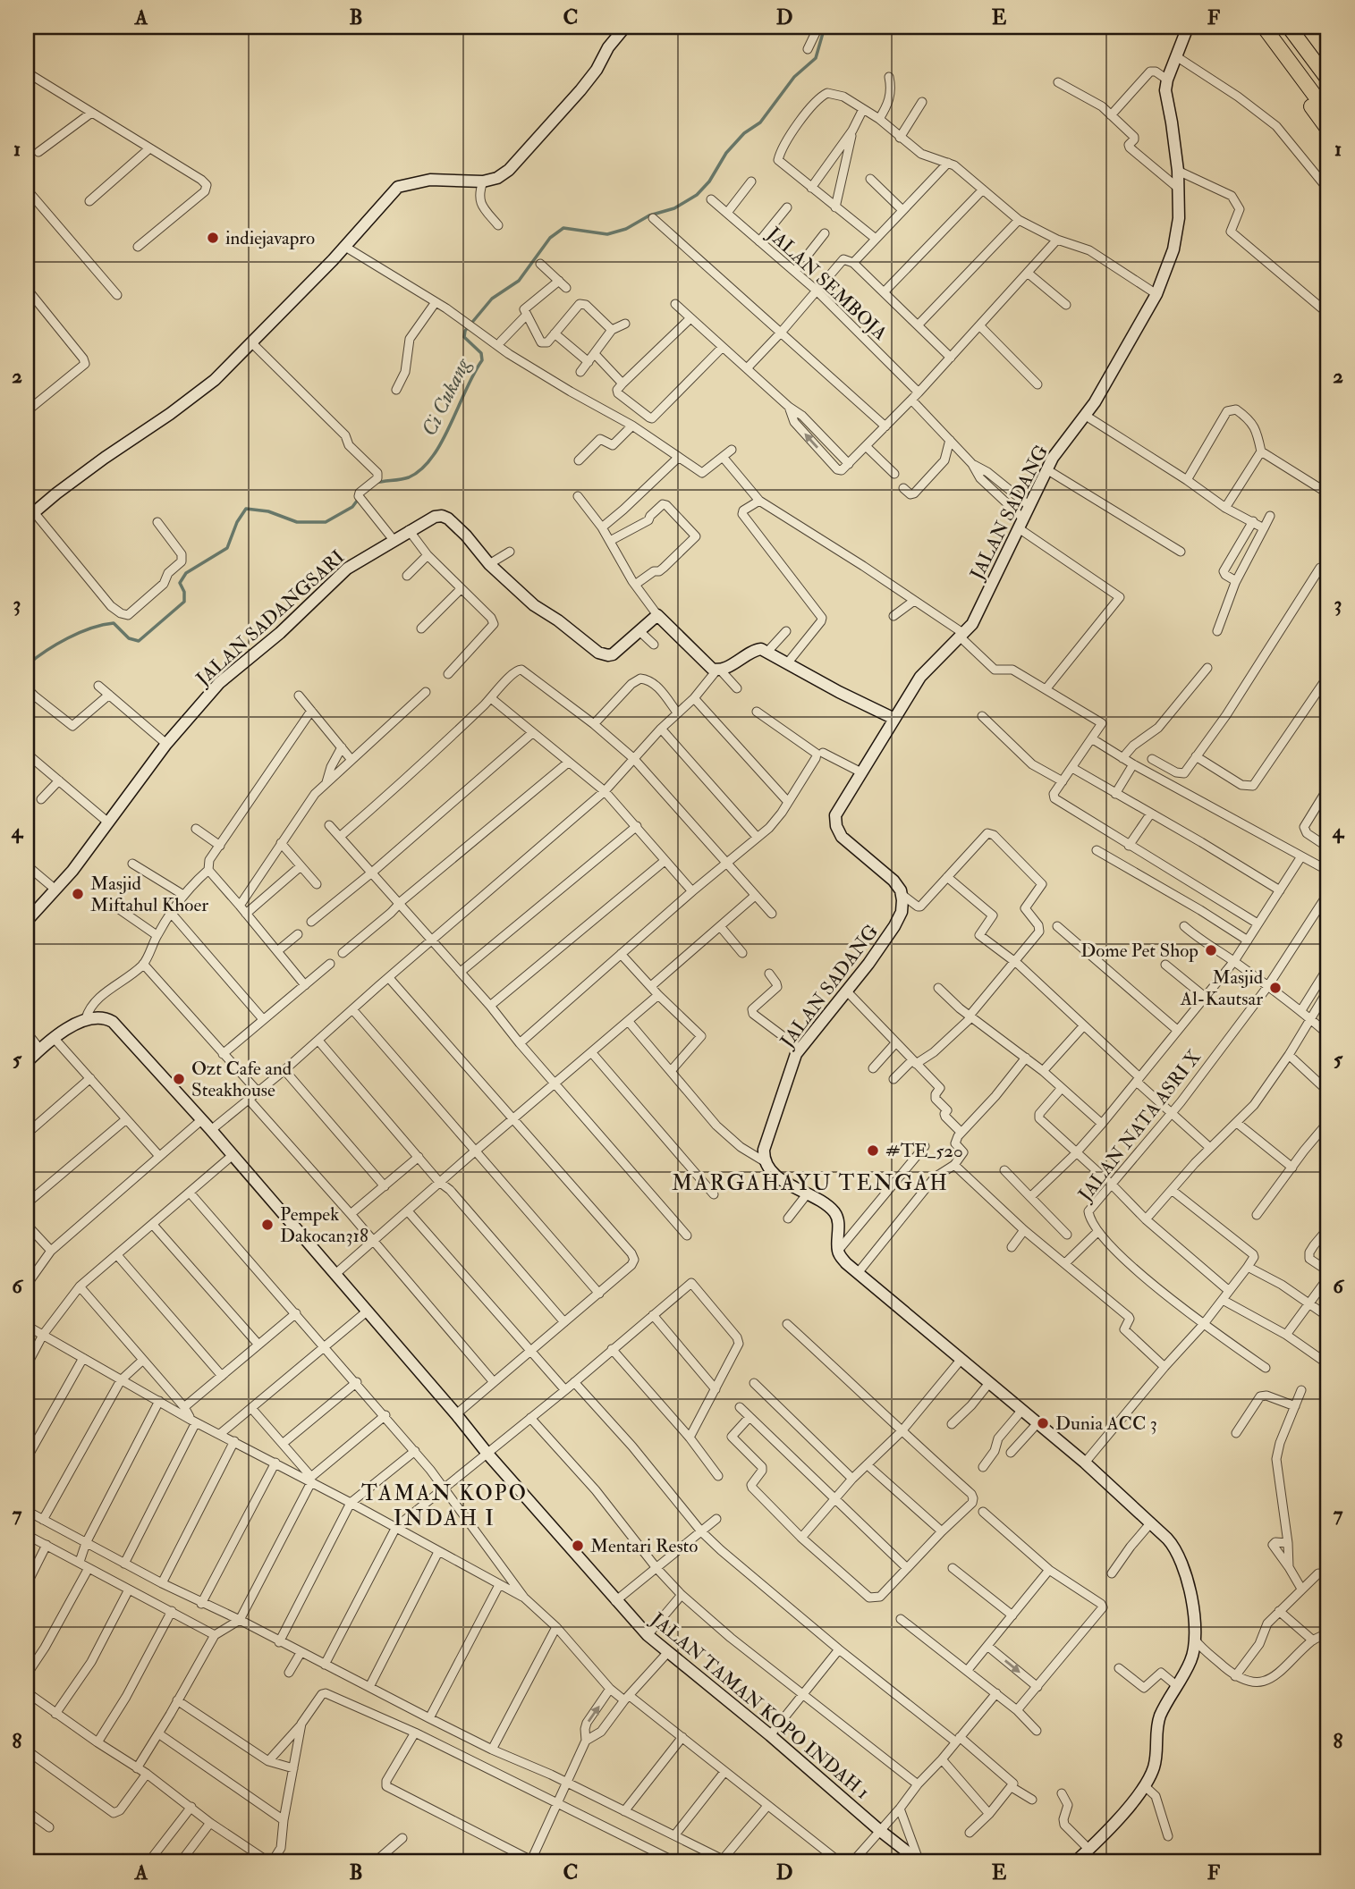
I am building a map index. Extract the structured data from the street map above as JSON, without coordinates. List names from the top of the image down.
{
  "streets": {
    "street": [
      "JALAN SEMBOJA",
      "JALAN SADANG",
      "JALAN SADANGSARI",
      "JALAN NATA ASRI X",
      "JALAN TAMAN KOPO INDAH 1"
    ]
  },
  "districts": ["MARGAHAYU TENGAH", "TAMAN KOPO INDAH I"],
  "water": ["Ci Cukang"],
  "places": [
    "indiejavapro",
    "Masjid Miftahul Khoer",
    "Dome Pet Shop",
    "Masjid Al-Kautsar",
    "Ozt Cafe and Steakhouse",
    "#TE_520",
    "Pempek Dakocan318",
    "Dunia ACC 3",
    "Mentari Resto"
  ],
  "grid": {
    "columns": [
      "A",
      "B",
      "C",
      "D",
      "E",
      "F"
    ],
    "rows": [
      "1",
      "2",
      "3",
      "4",
      "5",
      "6",
      "7",
      "8"
    ]
  }
}
